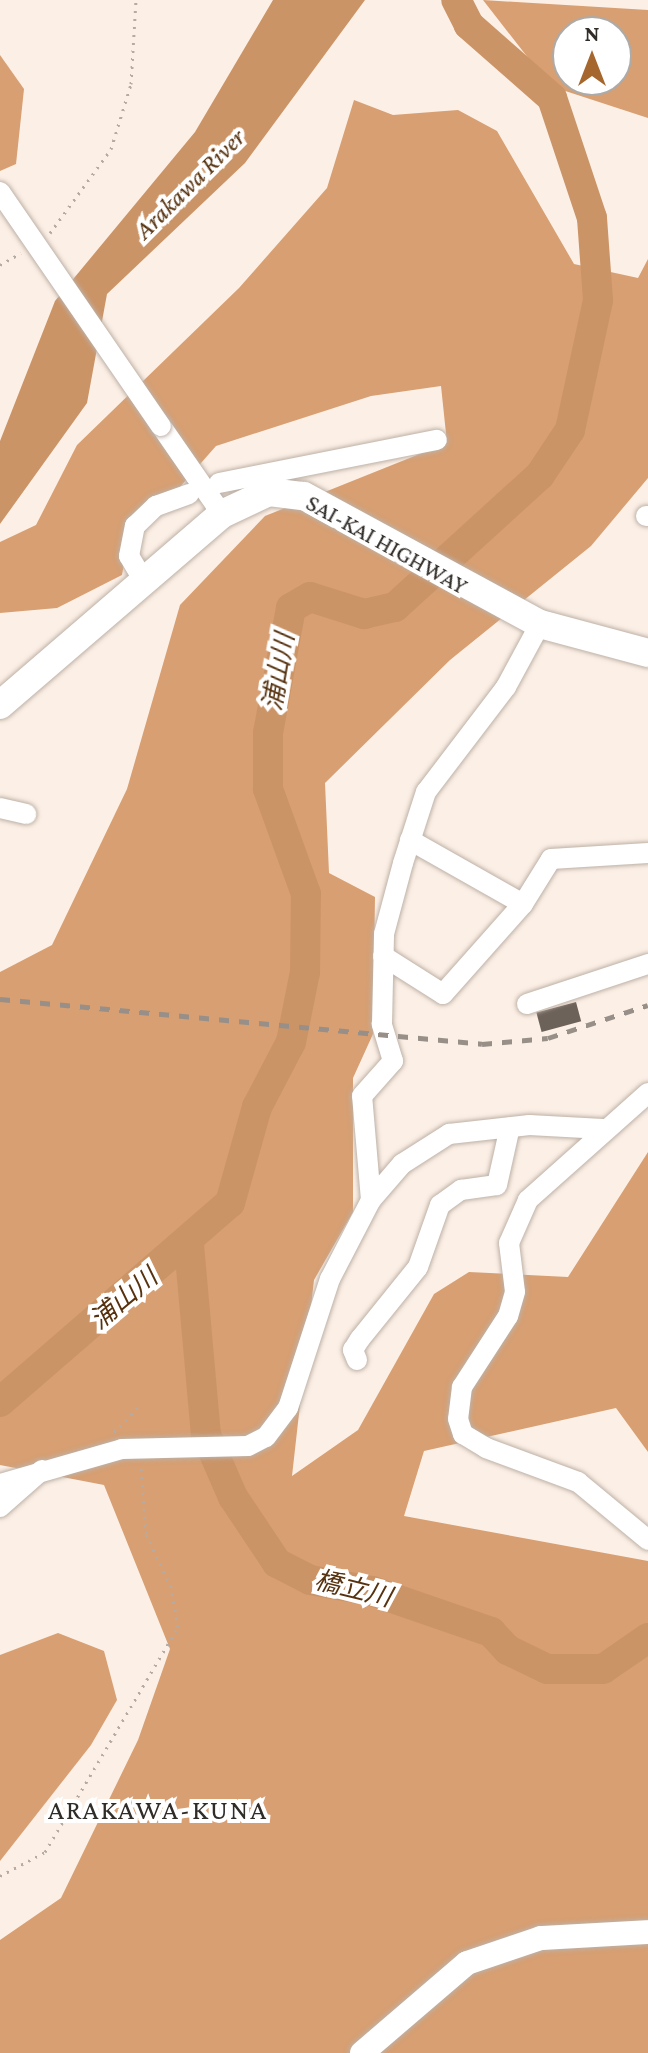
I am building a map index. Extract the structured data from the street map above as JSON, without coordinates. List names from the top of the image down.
{
  "streets": {
    "highway": ["SAI-KAI HIGHWAY"]
  },
  "districts": ["ARAKAWA-KUNA"],
  "water": ["Arakawa River", "浦山川", "橋立川"],
  "north": "top"
}
